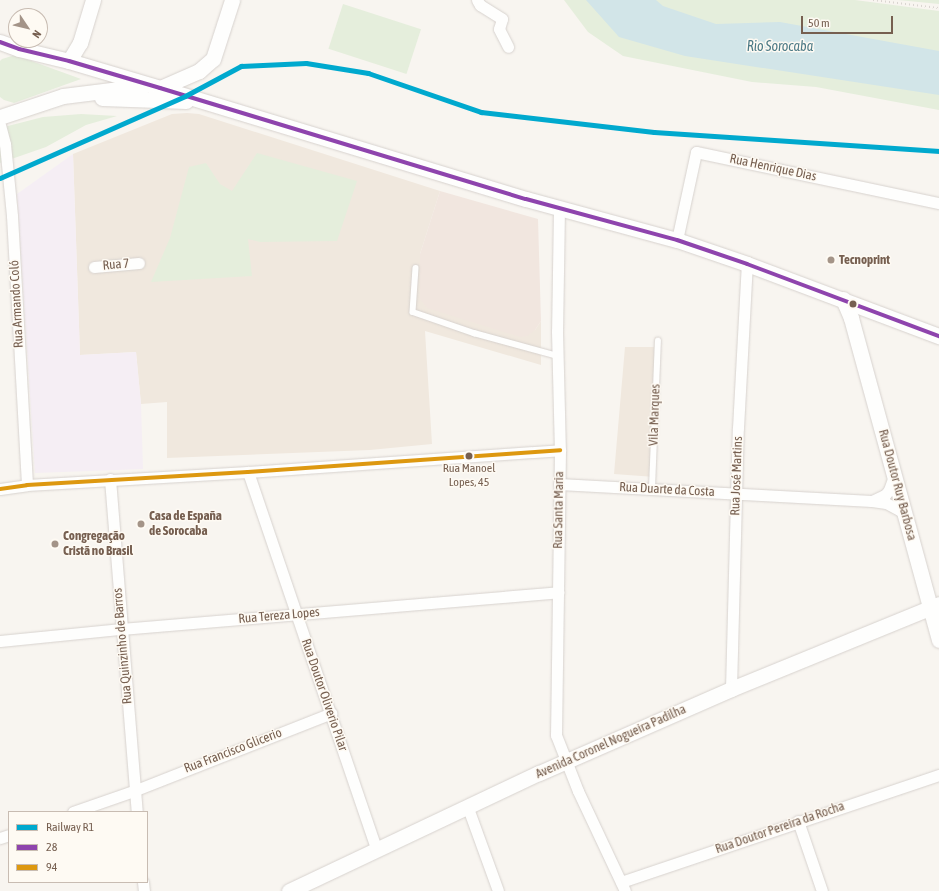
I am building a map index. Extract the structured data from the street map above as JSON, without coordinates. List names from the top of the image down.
{
  "streets": {
    "main road": ["Rua Doutor Ruy Barbosa", "Avenida Coronel Nogueira Padilha"],
    "street": [
      "Rua Henrique Dias",
      "Rua 7",
      "Rua Armando Coló",
      "Rua José Martins",
      "Rua Duarte da Costa",
      "Rua Santa Maria",
      "Rua Tereza Lopes",
      "Rua Quinzinho de Barros",
      "Rua Doutor Oliverio Pilar",
      "Rua Francisco Glicerio",
      "Rua Doutor Pereira da Rocha"
    ],
    "lane": ["Vila Marques"]
  },
  "crossings": [
    ["Vila Marques", "Rua Duarte da Costa"],
    ["Rua José Martins", "Rua Duarte da Costa"],
    ["Rua José Martins", "Avenida Coronel Nogueira Padilha"],
    ["Rua Doutor Ruy Barbosa", "Rua Duarte da Costa"],
    ["Rua Doutor Ruy Barbosa", "Avenida Coronel Nogueira Padilha"],
    ["Rua Duarte da Costa", "Rua Santa Maria"],
    ["Rua Santa Maria", "Rua Tereza Lopes"],
    ["Rua Santa Maria", "Avenida Coronel Nogueira Padilha"],
    ["Rua Santa Maria", "Rua Doutor Pereira da Rocha"],
    ["Rua Tereza Lopes", "Rua Quinzinho de Barros"],
    ["Rua Tereza Lopes", "Rua Doutor Oliverio Pilar"],
    ["Rua Quinzinho de Barros", "Rua Francisco Glicerio"],
    ["Rua Doutor Oliverio Pilar", "Avenida Coronel Nogueira Padilha"],
    ["Rua Doutor Oliverio Pilar", "Rua Francisco Glicerio"]
  ],
  "water": ["Rio Sorocaba"],
  "places": [
    "Tecnoprint",
    "Rua Manoel Lopes, 45",
    "Casa de España de Sorocaba",
    "Congregação Cristã no Brasil"
  ],
  "lines": ["transit line 28", "rail line R1", "transit line 94"],
  "legend": ["Railway R1", "28", "94"],
  "scale_bar": "50 m",
  "north": "bottom right"
}
